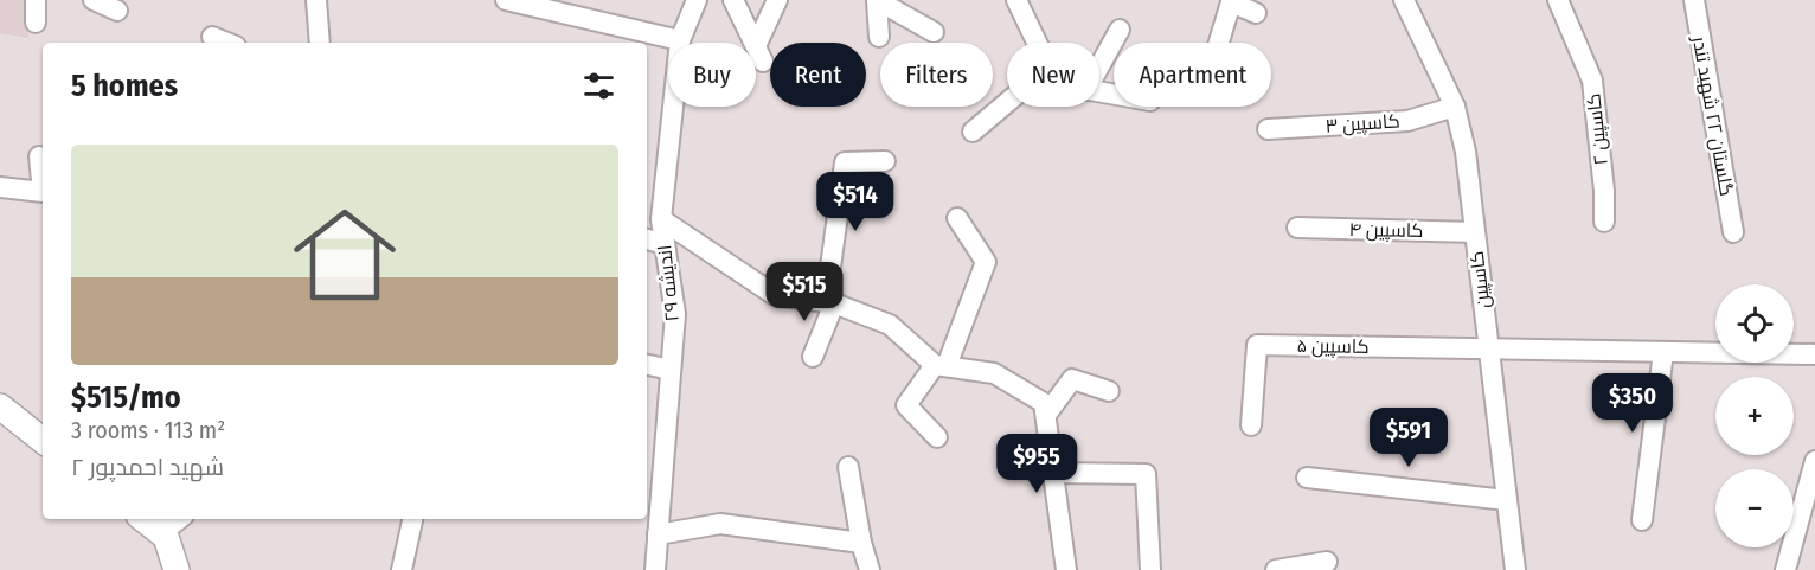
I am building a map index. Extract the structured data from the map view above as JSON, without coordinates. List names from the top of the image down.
{
  "streets": {
    "street": [
      "گلستان ۲۲ شهید تندر",
      "کاسپین ۳",
      "کاسپین ۲",
      "کاسپین ۴",
      "کاسپین",
      "اندیشه ۲۹",
      "کاسپین ۵"
    ]
  },
  "crossings": [
    ["کاسپین ۳", "کاسپین"],
    ["کاسپین ۴", "کاسپین"],
    ["کاسپین", "کاسپین ۵"]
  ],
  "page": {
    "chip": [
      "Buy",
      "Rent",
      "Filters",
      "New",
      "Apartment"
    ],
    "heading": "5 homes",
    "list": [
      {
        "name": "$515/mo",
        "note": "3 rooms · 113 m² · شهید احمدپور ۲"
      }
    ],
    "price": [
      "$514",
      "$515",
      "$350",
      "$591",
      "$955"
    ],
    "map_buttons": ["+", "−"]
  }
}
